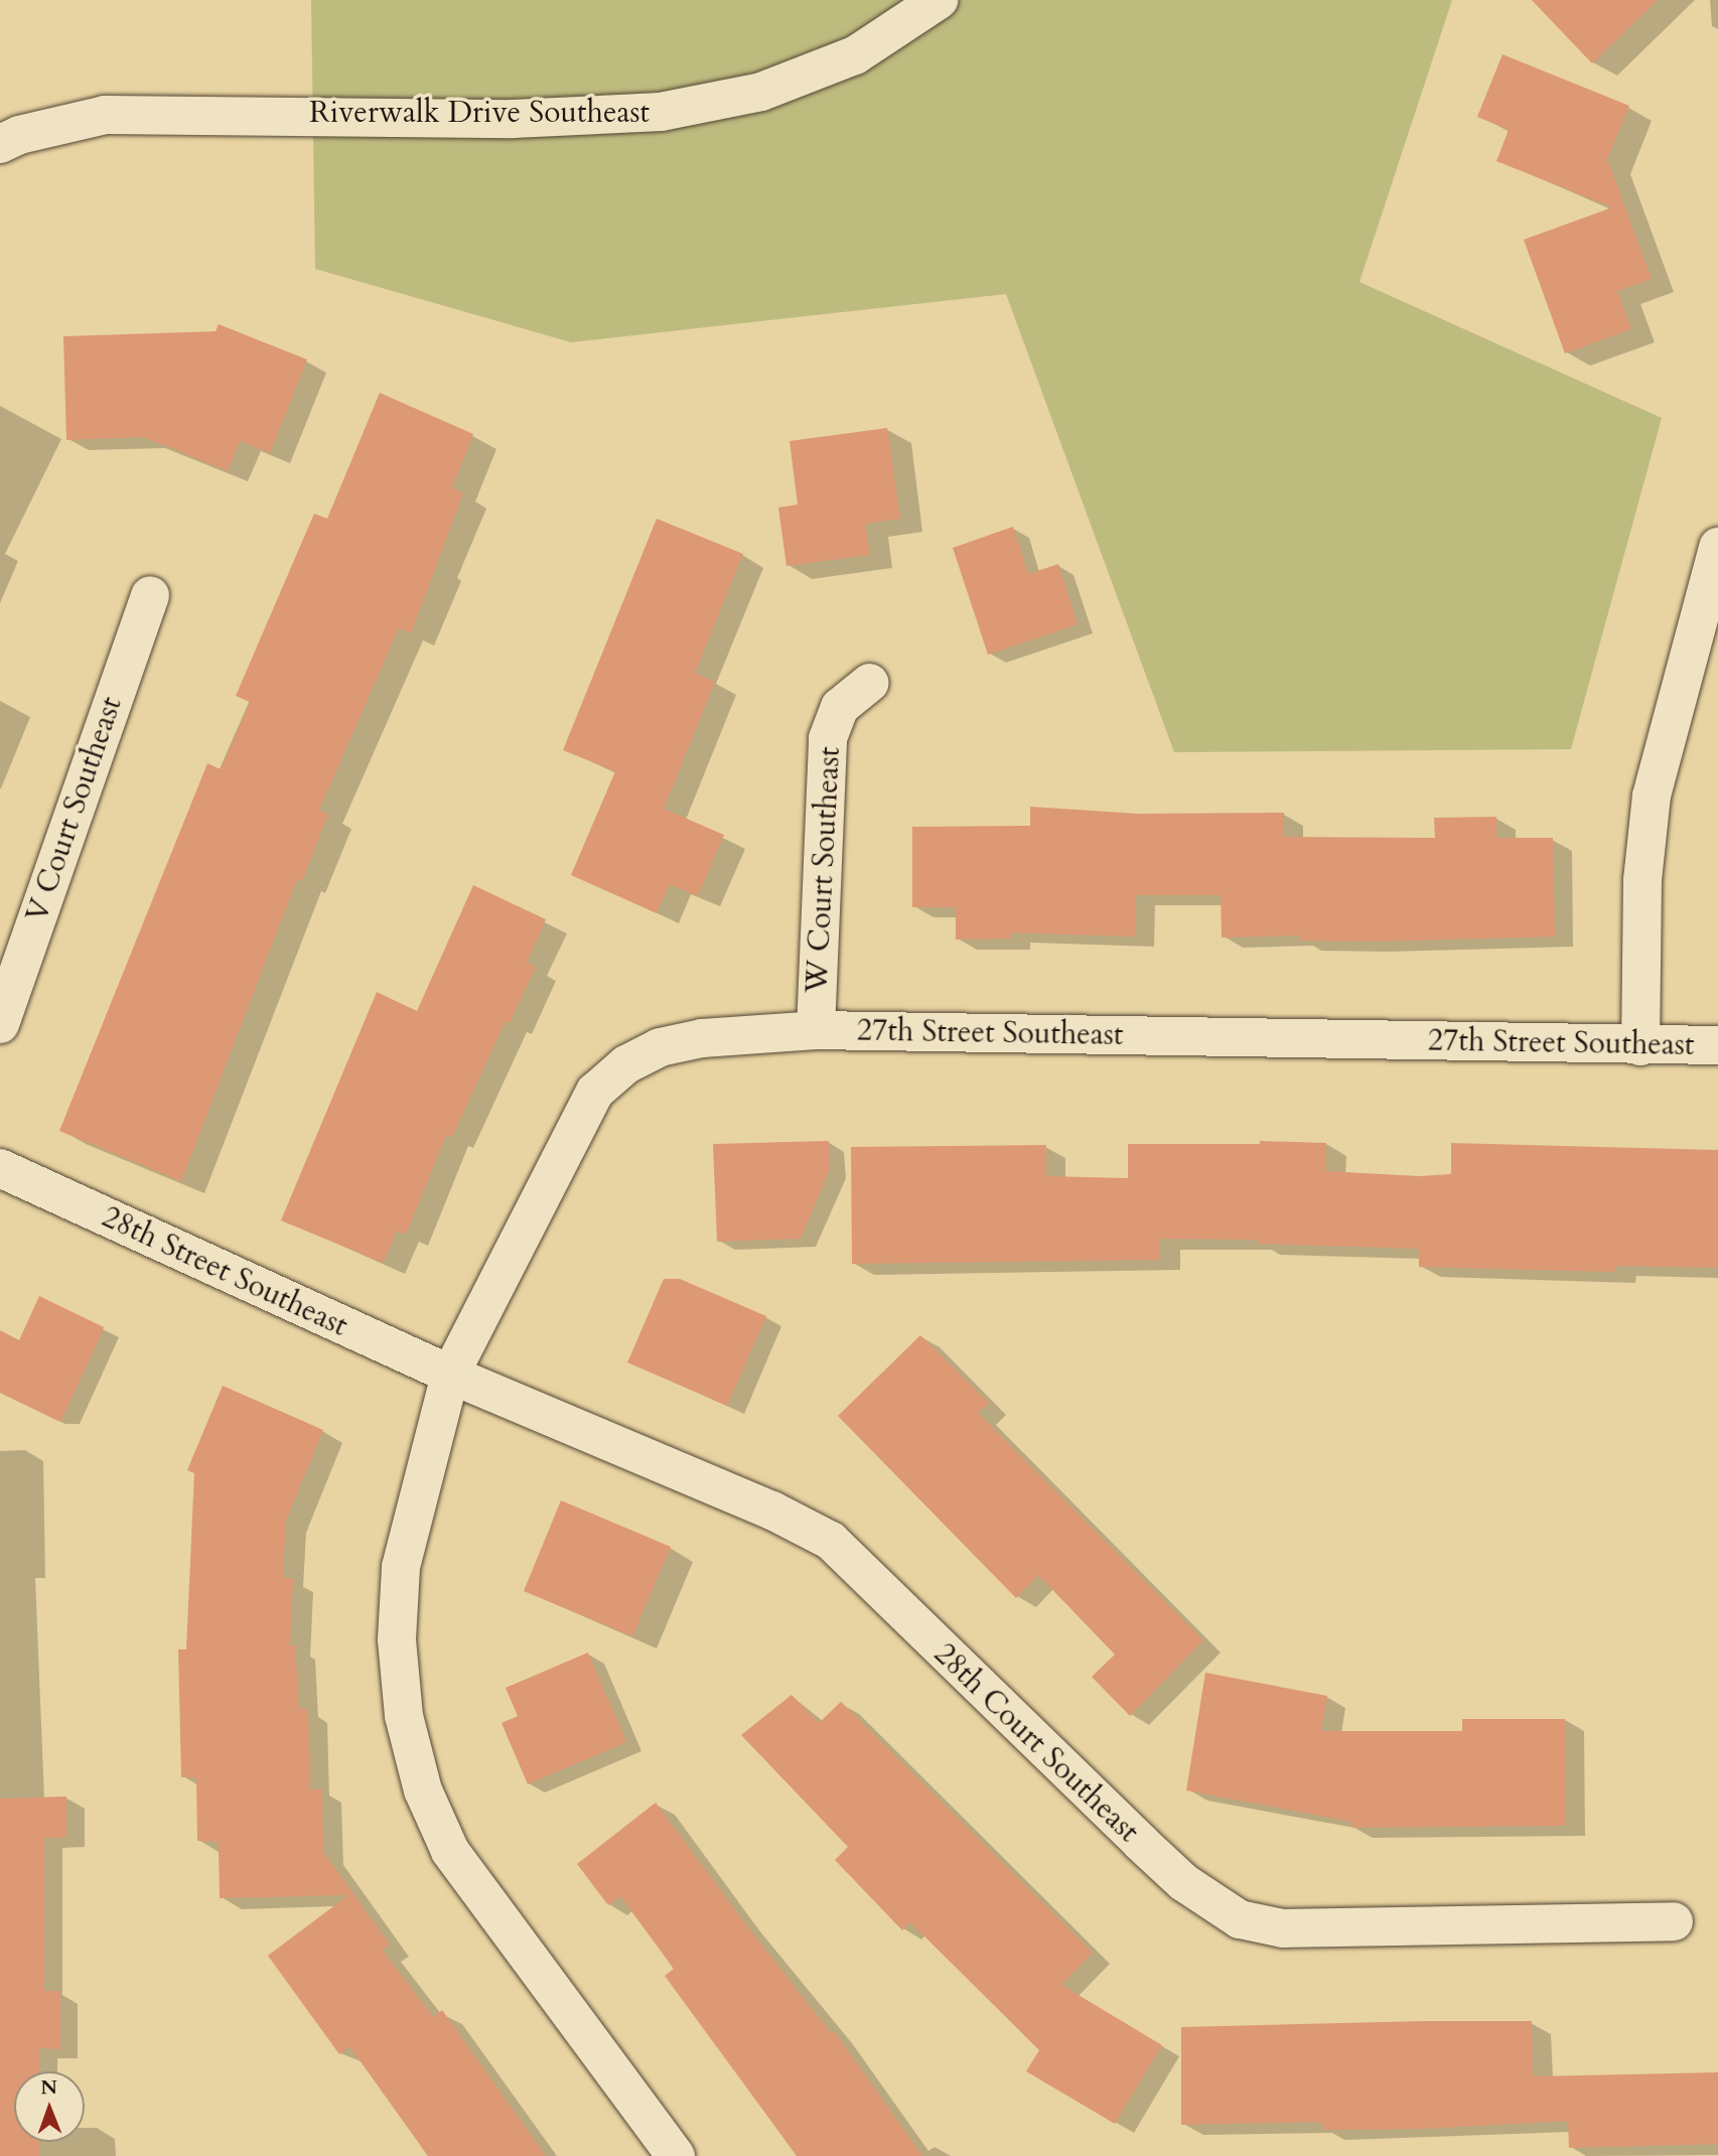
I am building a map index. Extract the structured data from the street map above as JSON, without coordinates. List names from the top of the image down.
{
  "streets": {
    "street": [
      "Riverwalk Drive Southeast",
      "V Court Southeast",
      "W Court Southeast",
      "27th Street Southeast",
      "28th Street Southeast",
      "28th Court Southeast"
    ]
  },
  "crossings": [
    ["W Court Southeast", "27th Street Southeast"],
    ["27th Street Southeast", "28th Street Southeast"],
    ["27th Street Southeast", "28th Court Southeast"],
    ["28th Street Southeast", "28th Court Southeast"]
  ],
  "north": "top"
}
